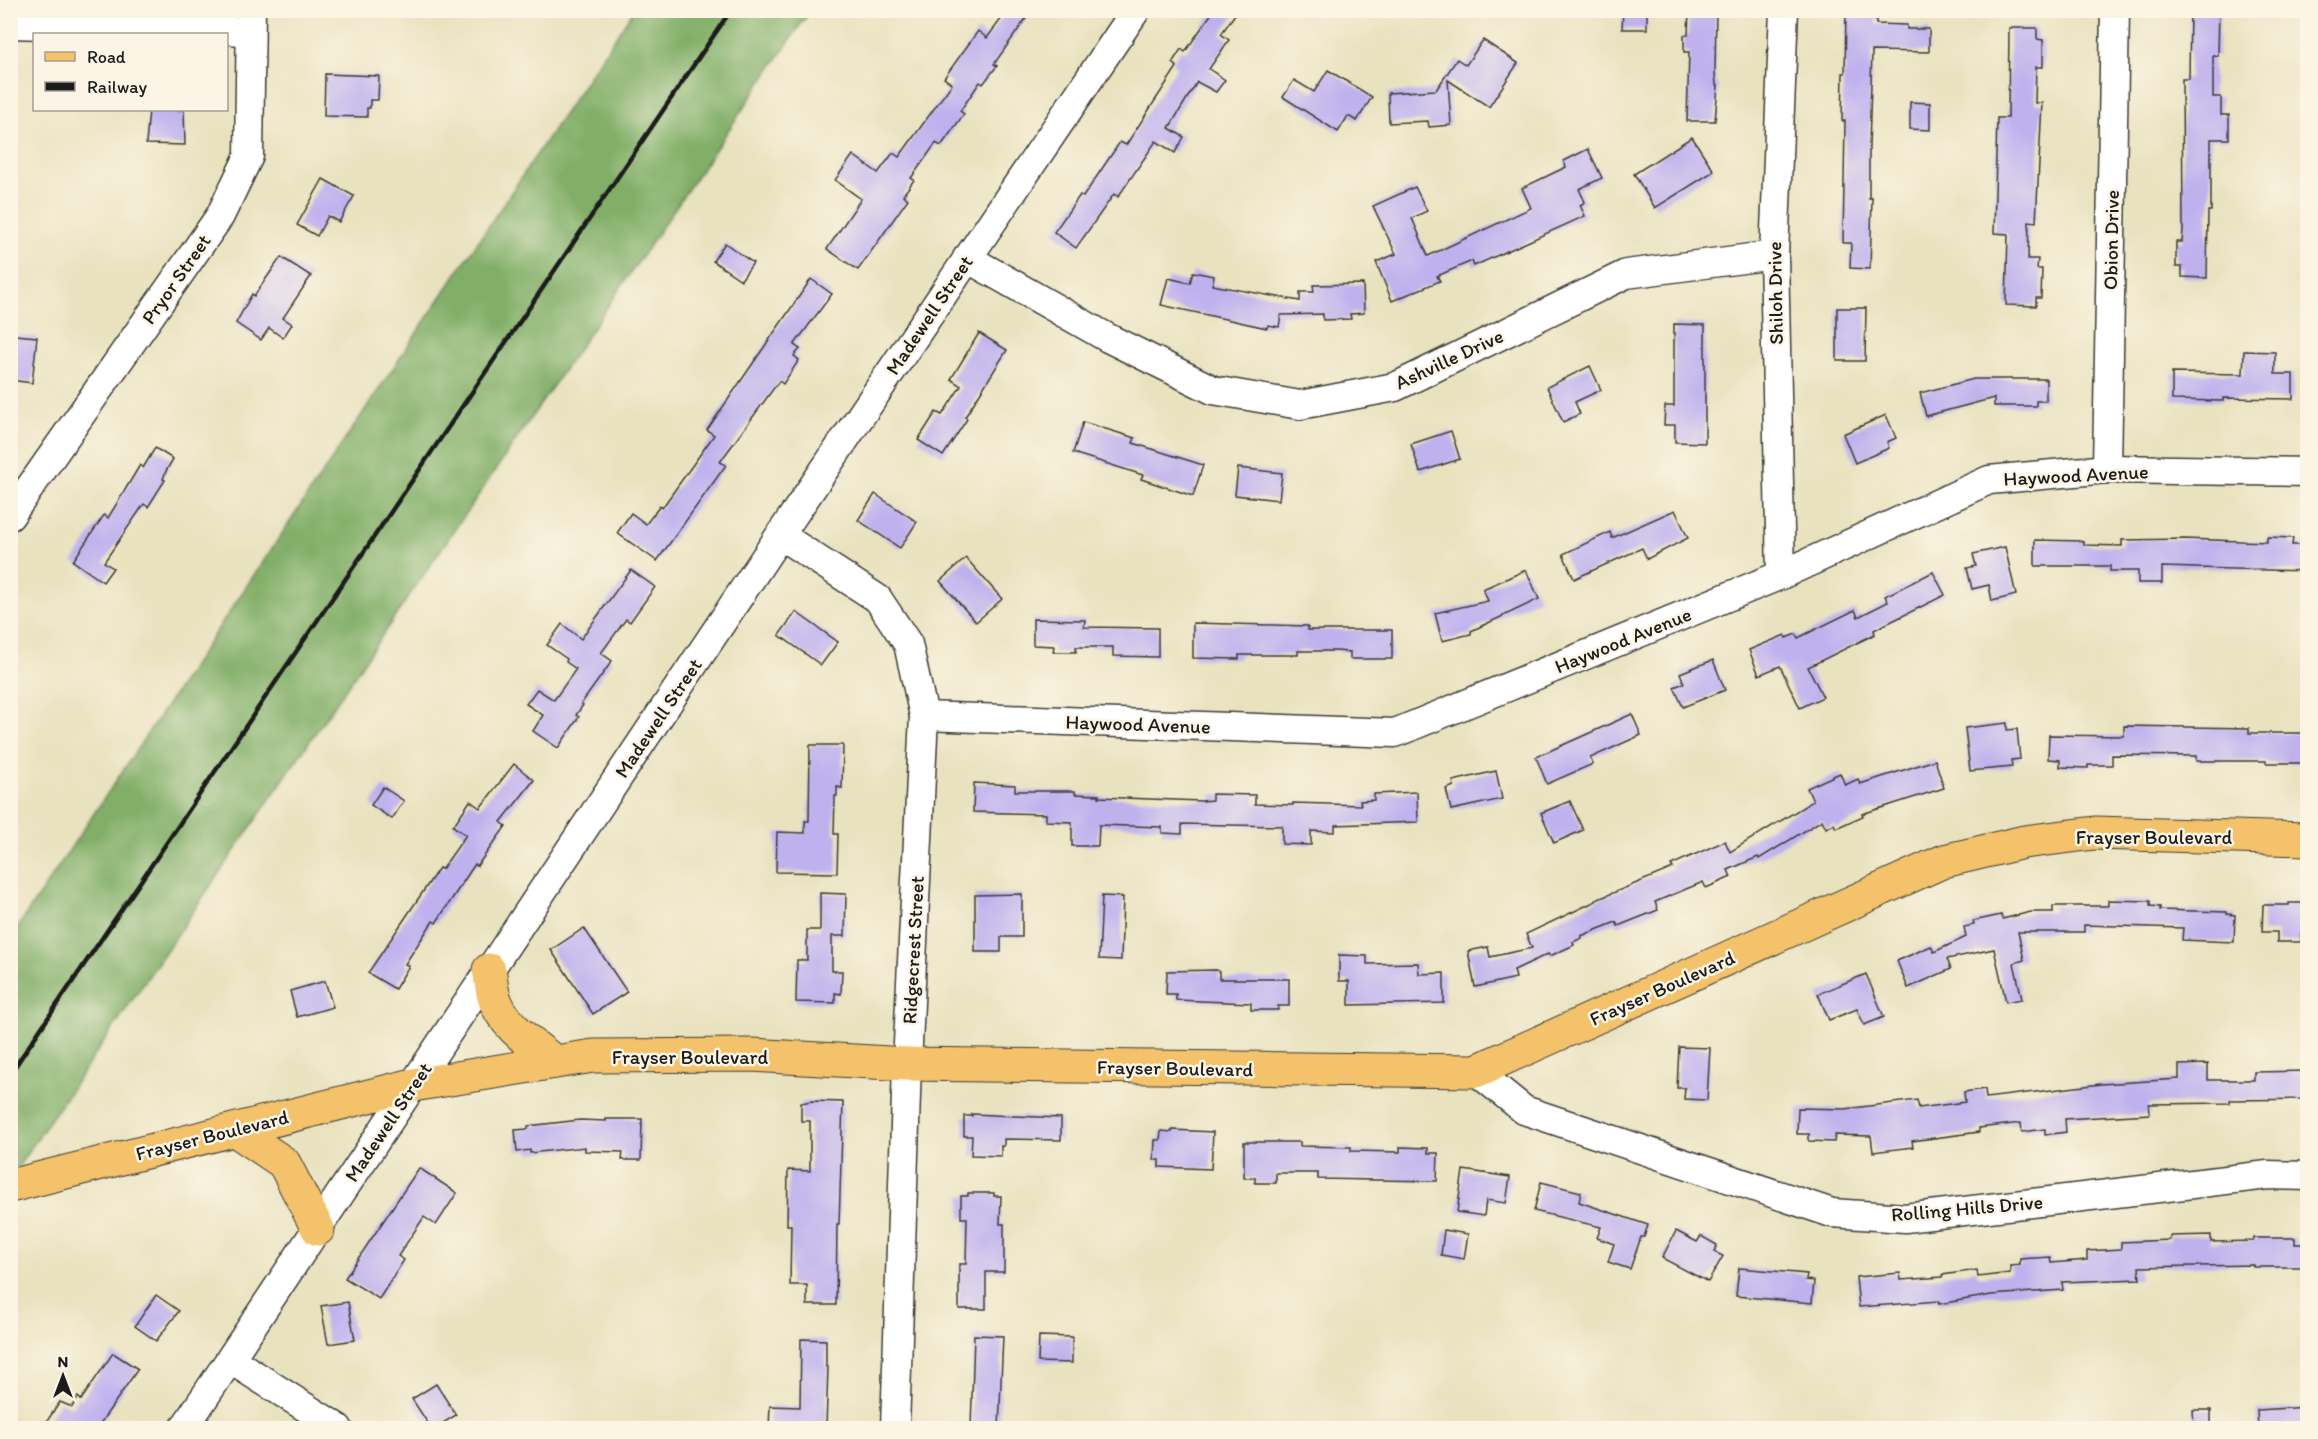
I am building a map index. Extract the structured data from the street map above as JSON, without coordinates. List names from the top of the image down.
{
  "streets": {
    "main road": ["Frayser Boulevard"],
    "street": [
      "Obion Drive",
      "Pryor Street",
      "Shiloh Drive",
      "Madewell Street",
      "Ashville Drive",
      "Haywood Avenue",
      "Ridgecrest Street",
      "Rolling Hills Drive"
    ]
  },
  "crossings": [
    ["Obion Drive", "Haywood Avenue"],
    ["Shiloh Drive", "Ashville Drive"],
    ["Shiloh Drive", "Haywood Avenue"],
    ["Madewell Street", "Ashville Drive"],
    ["Madewell Street", "Frayser Boulevard"],
    ["Madewell Street", "Ridgecrest Street"],
    ["Haywood Avenue", "Ridgecrest Street"],
    ["Frayser Boulevard", "Ridgecrest Street"],
    ["Frayser Boulevard", "Rolling Hills Drive"]
  ],
  "legend": ["Road", "Railway"],
  "north": "top"
}
